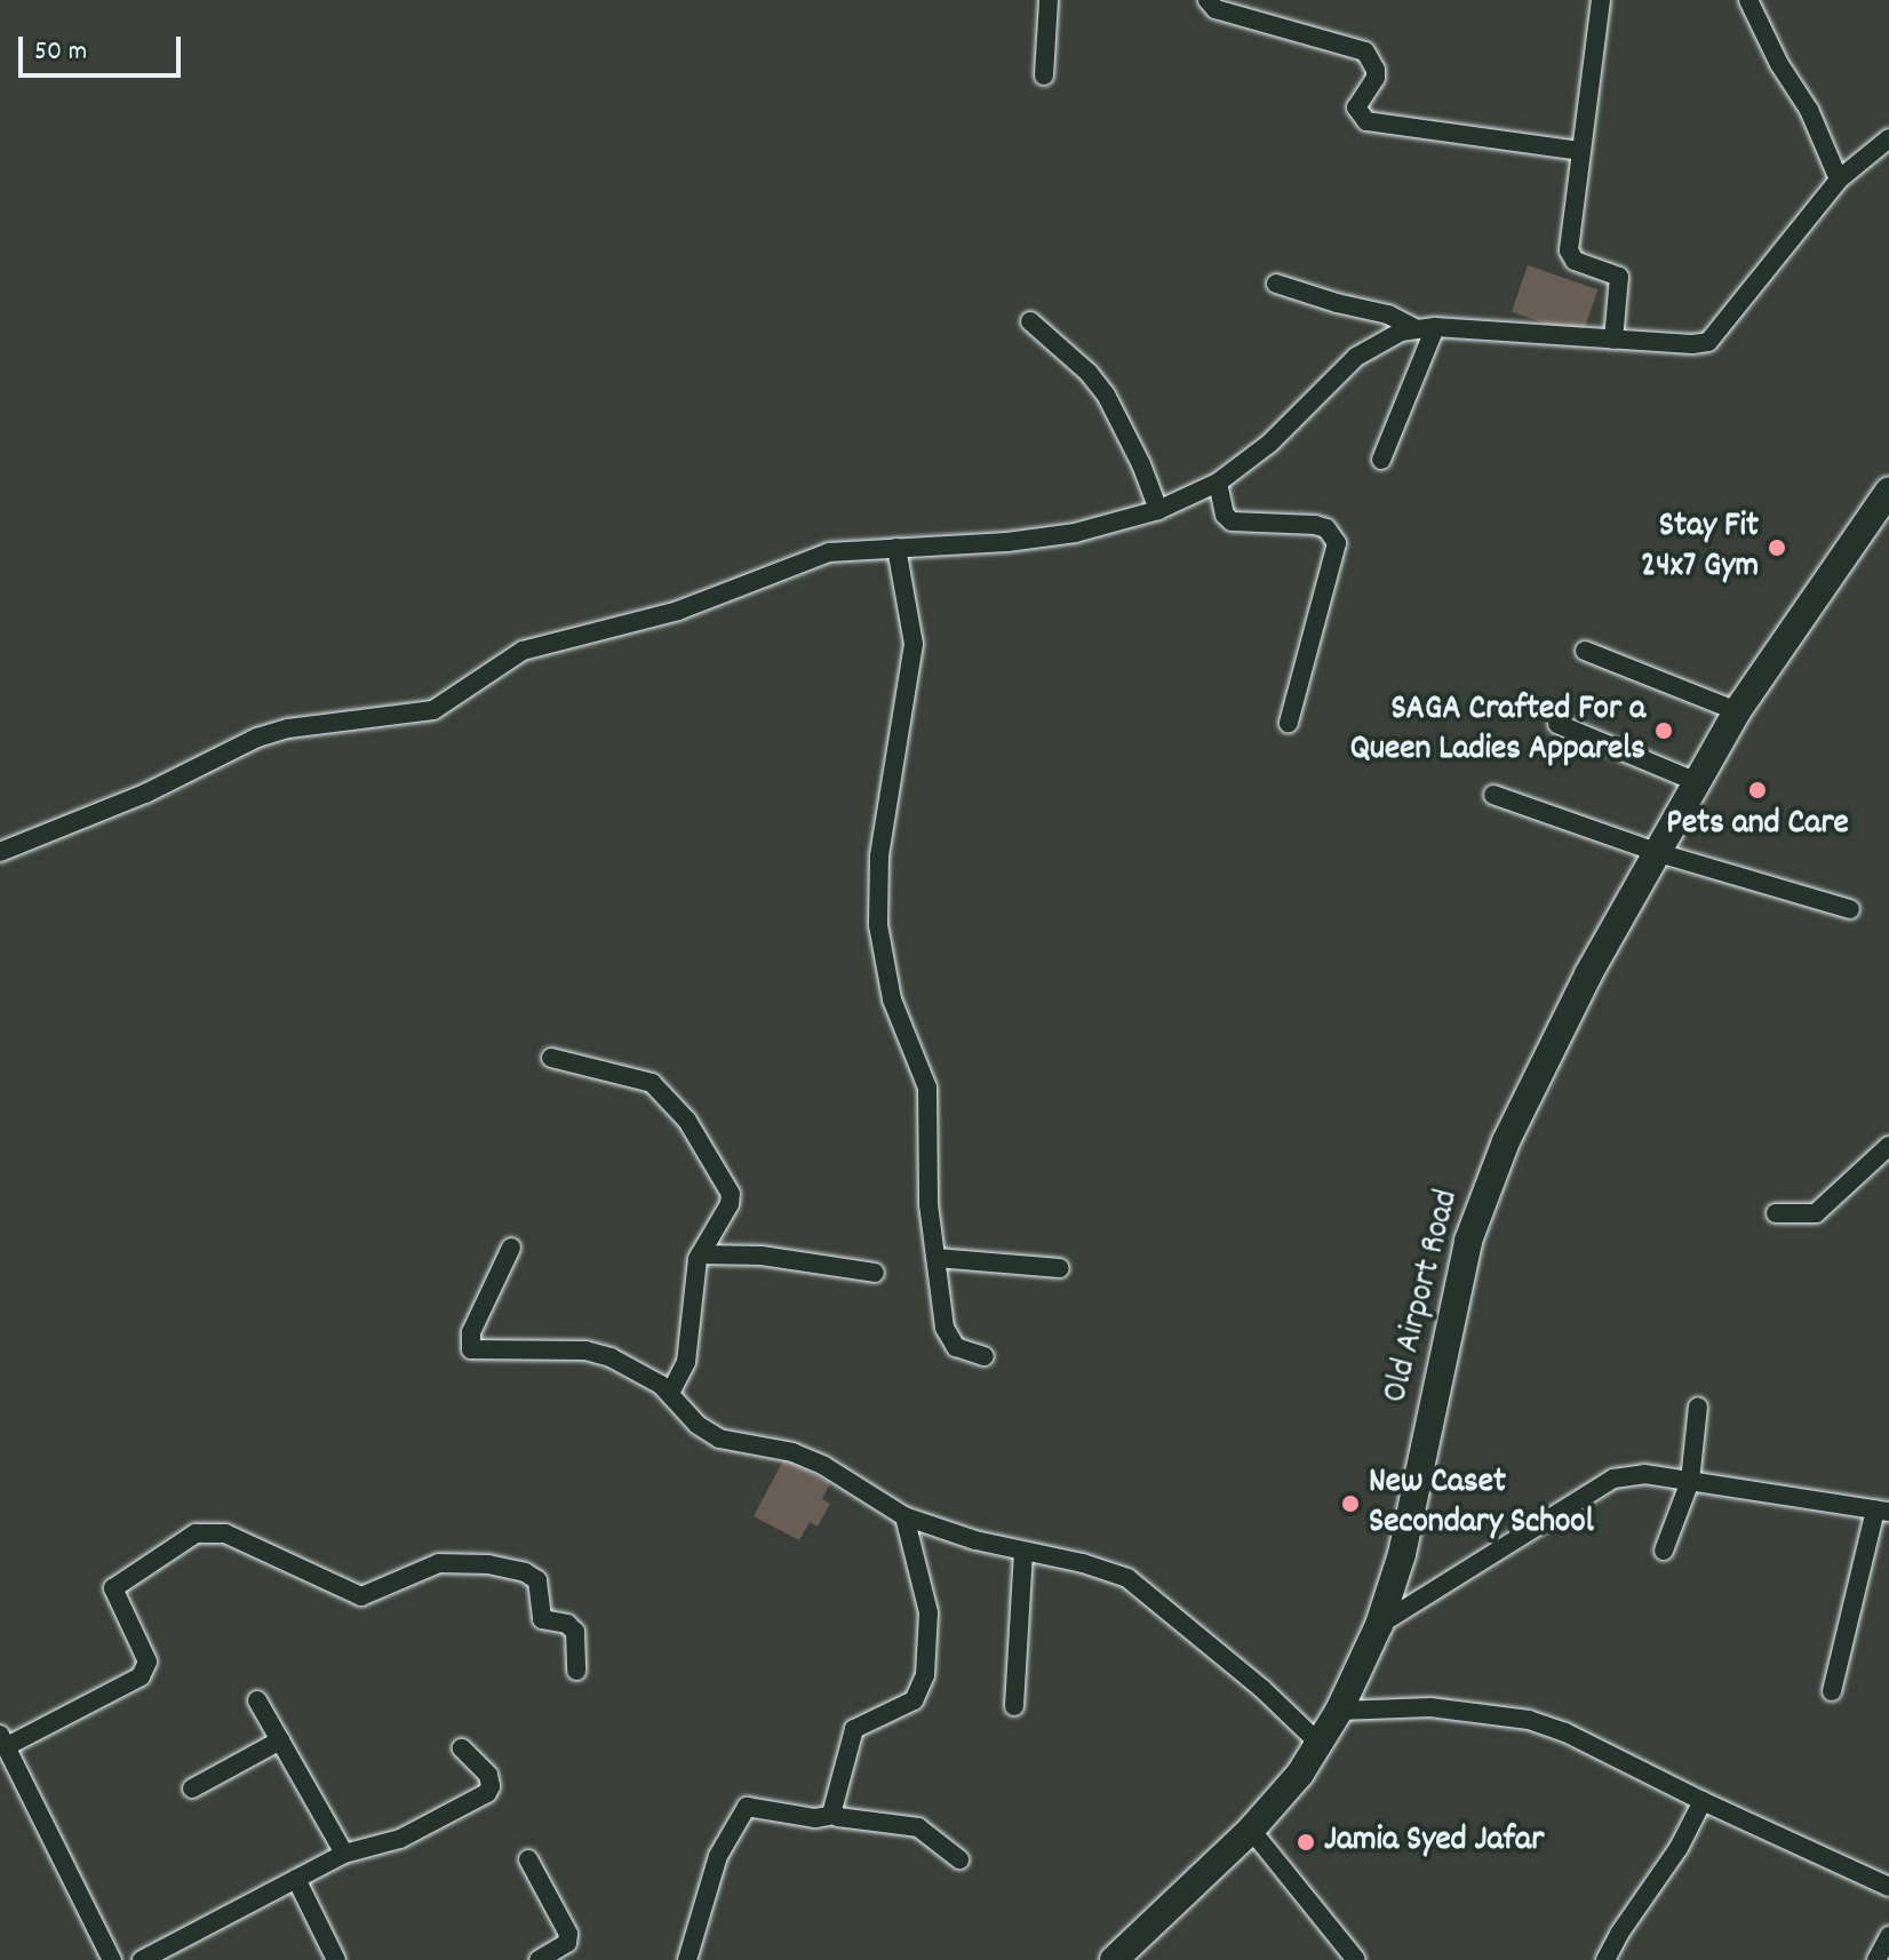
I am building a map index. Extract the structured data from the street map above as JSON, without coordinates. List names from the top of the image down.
{
  "streets": {
    "main road": ["Old Airport Road"]
  },
  "places": [
    "Stay Fit 24x7 Gym",
    "SAGA Crafted For a Queen Ladies Apparels",
    "Pets and Care",
    "New Caset Secondary School",
    "Jamia Syed Jafar"
  ],
  "scale_bar": "50 m"
}
